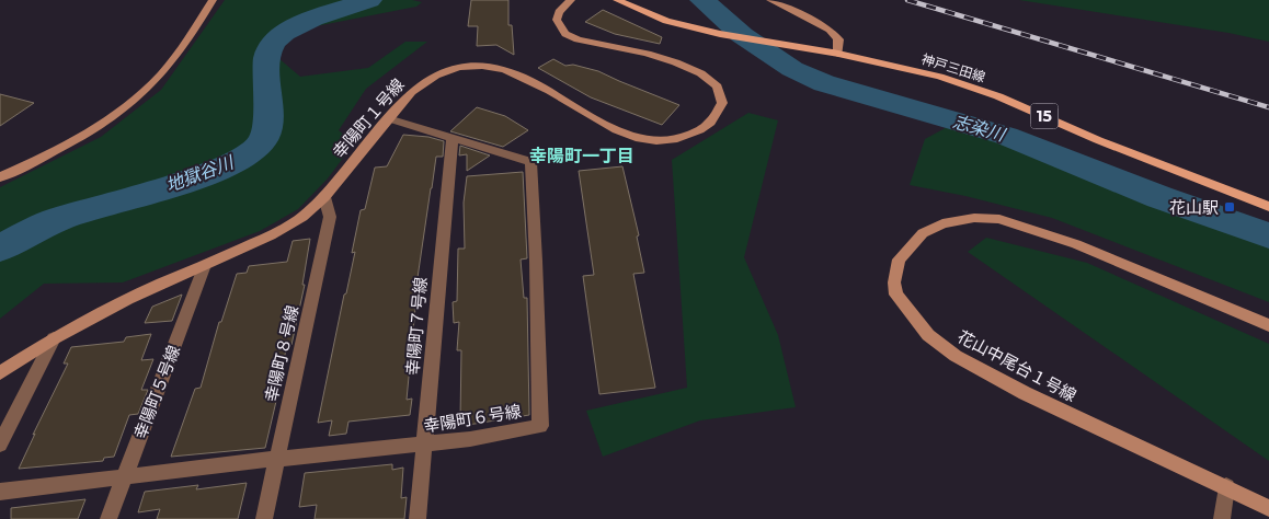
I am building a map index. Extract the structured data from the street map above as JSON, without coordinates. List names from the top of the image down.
{
  "streets": {
    "main road": ["神戸三田線", "15"],
    "street": [
      "幸陽町１号線",
      "幸陽町７号線",
      "幸陽町８号線",
      "花山中尾台１号線",
      "幸陽町５号線",
      "幸陽町６号線"
    ]
  },
  "crossings": [
    ["幸陽町１号線", "幸陽町８号線"],
    ["幸陽町１号線", "幸陽町５号線"],
    ["幸陽町１号線", "幸陽町６号線"],
    ["幸陽町７号線", "幸陽町６号線"],
    ["幸陽町８号線", "幸陽町６号線"],
    ["幸陽町５号線", "幸陽町６号線"]
  ],
  "districts": ["幸陽町一丁目"],
  "water": ["志染川", "地獄谷川"],
  "places": {
    "transit": ["花山駅"]
  }
}
